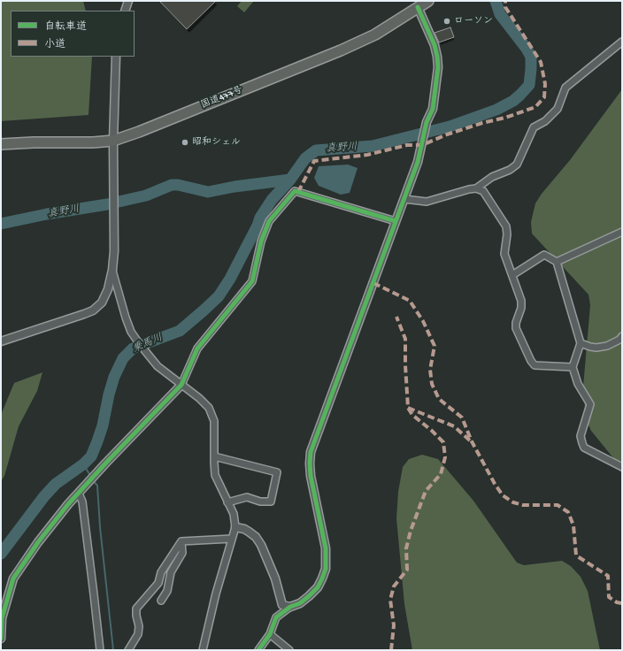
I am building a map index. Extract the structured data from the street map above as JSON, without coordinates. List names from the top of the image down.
{
  "streets": {
    "highway": ["国道477号"]
  },
  "water": ["真野川", "乗馬川"],
  "places": ["ローソン", "昭和シェル"],
  "legend": ["自転車道", "小道"]
}
